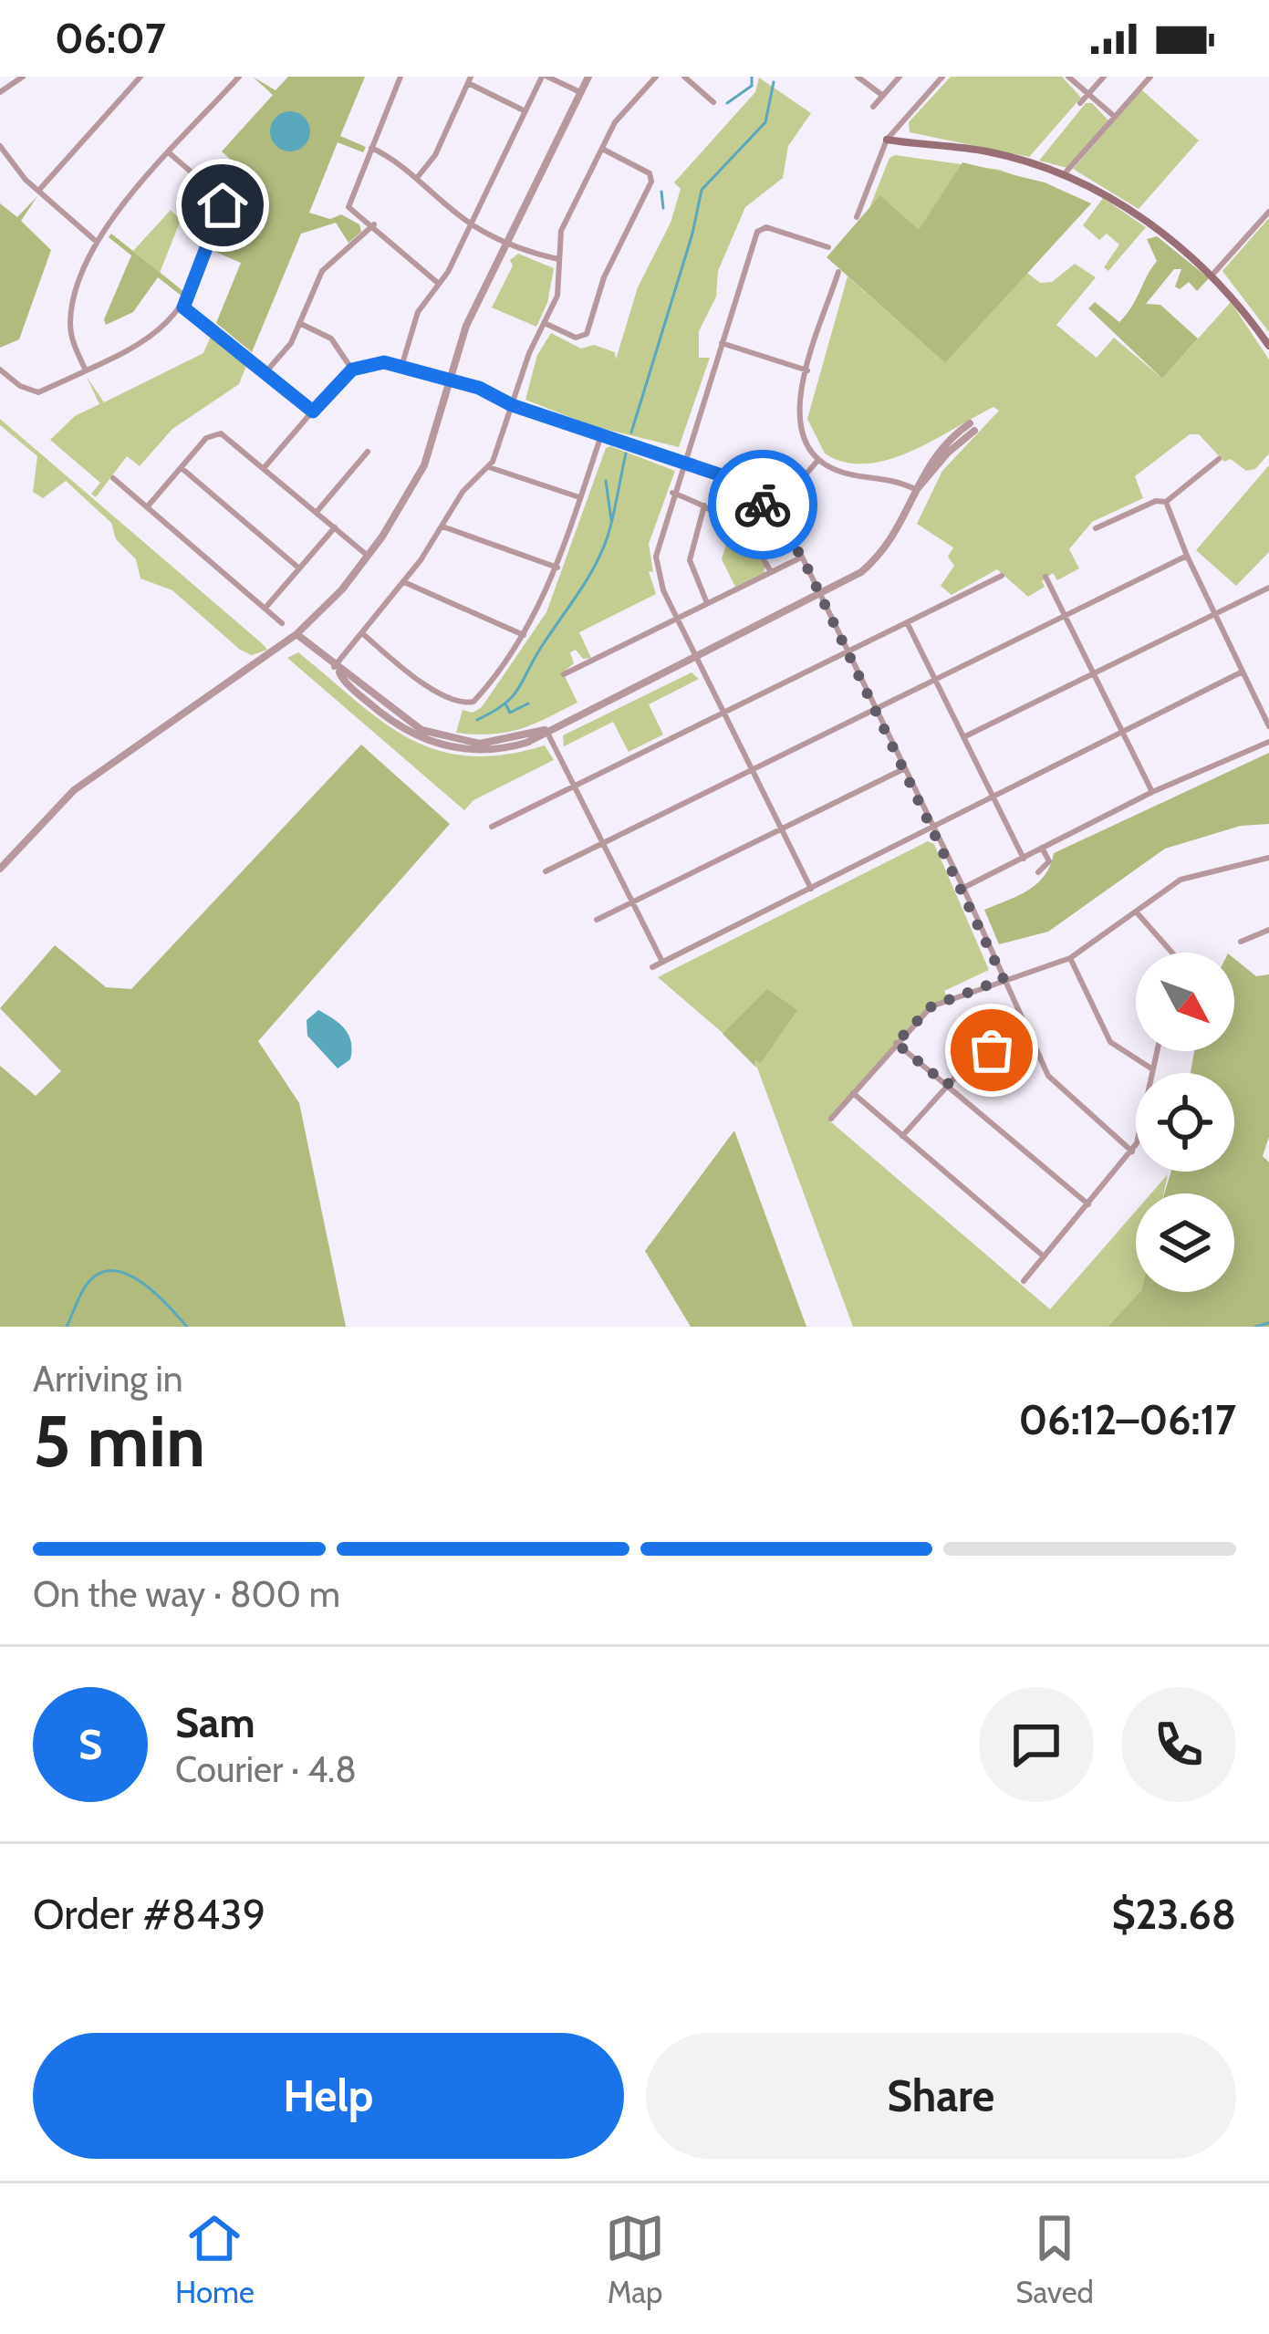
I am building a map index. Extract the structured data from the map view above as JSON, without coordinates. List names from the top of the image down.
{
  "north": "bottom right",
  "page": {
    "status": "06:07",
    "heading": ["5 min", "Arriving in", "06:12–06:17"],
    "panel": [
      "Sam",
      "Courier · 4.8",
      "Order #8439",
      "$23.68"
    ],
    "bar": "On the way · 800 m",
    "round": "S",
    "buttons": ["Help", "Share"],
    "tabs": ["Home", "Map", "Saved"]
  }
}
